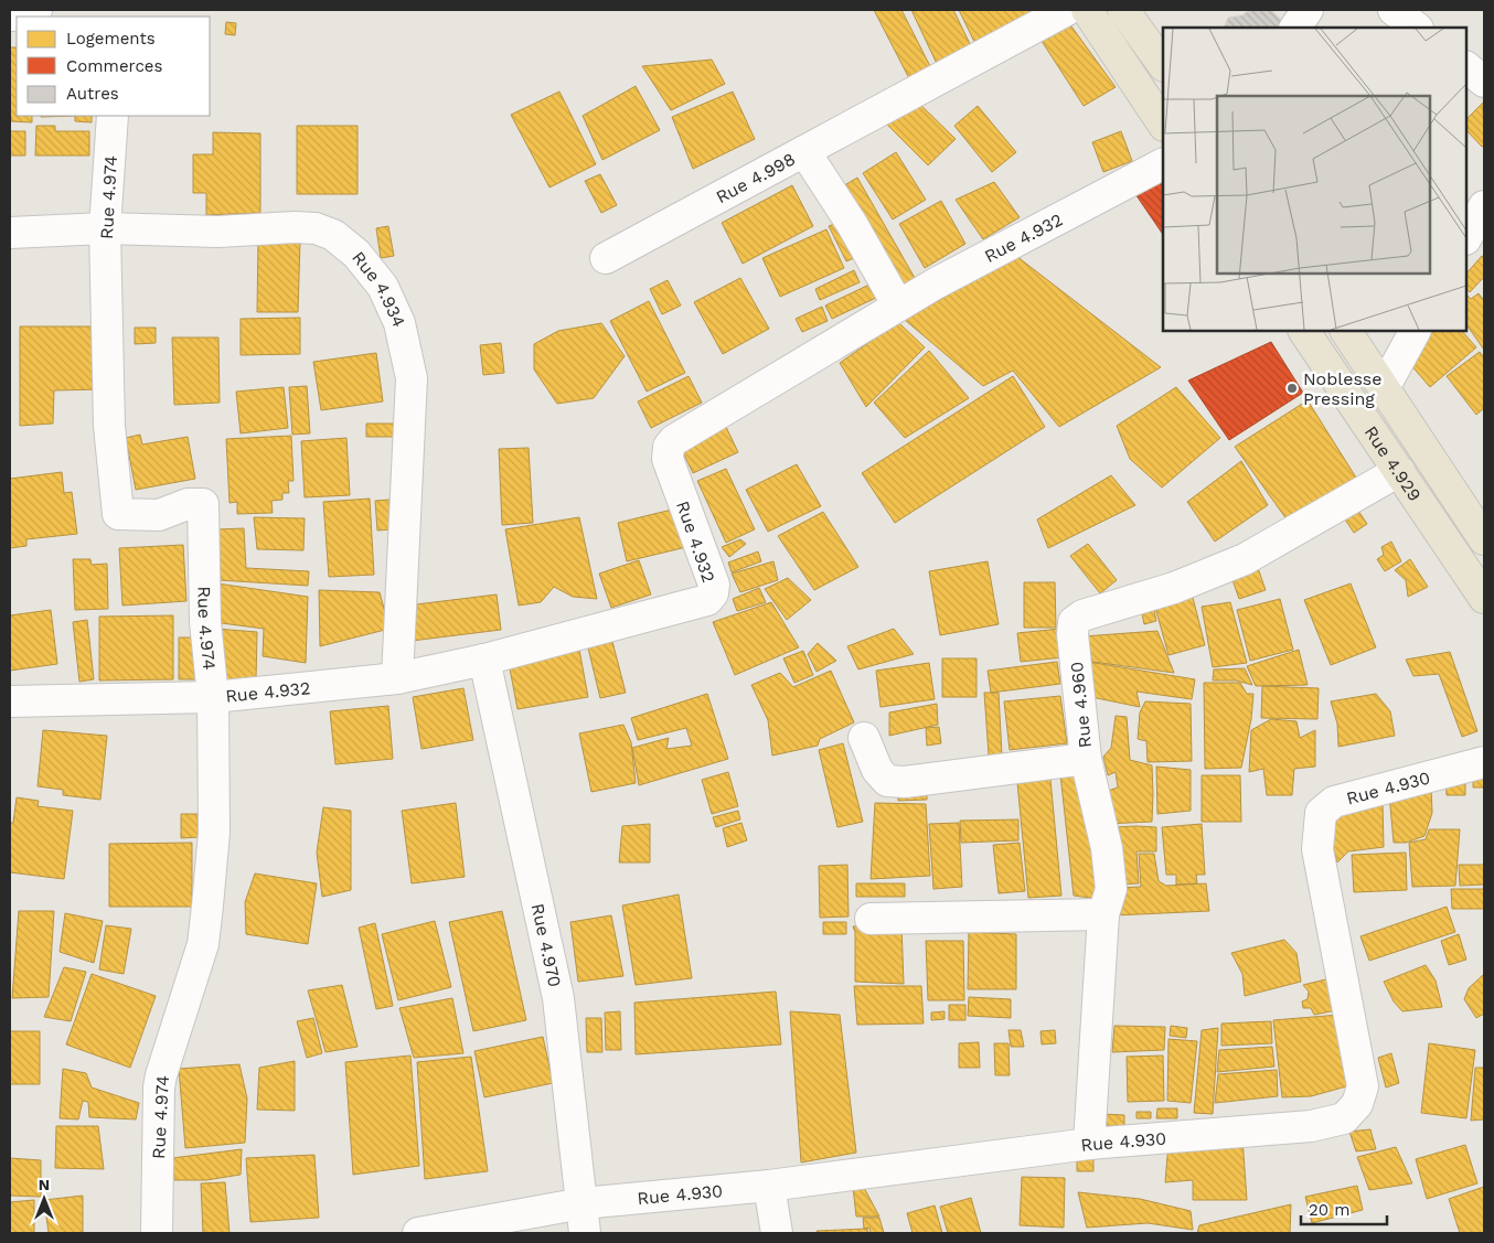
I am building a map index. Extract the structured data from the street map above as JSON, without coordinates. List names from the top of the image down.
{
  "streets": {
    "main road": ["Rue 4.929"],
    "street": [
      "Rue 4.998",
      "Rue 4.974",
      "Rue 4.932",
      "Rue 4.934",
      "Rue 4.960",
      "Rue 4.930",
      "Rue 4.970"
    ]
  },
  "crossings": [
    ["Rue 4.998", "Rue 4.932"],
    ["Rue 4.974", "Rue 4.932"],
    ["Rue 4.974", "Rue 4.934"],
    ["Rue 4.932", "Rue 4.934"],
    ["Rue 4.932", "Rue 4.970"],
    ["Rue 4.929", "Rue 4.960"],
    ["Rue 4.960", "Rue 4.930"],
    ["Rue 4.930", "Rue 4.970"]
  ],
  "places": ["Noblesse Pressing"],
  "legend": ["Logements", "Commerces", "Autres"],
  "scale_bar": "20 m",
  "north": "top"
}
